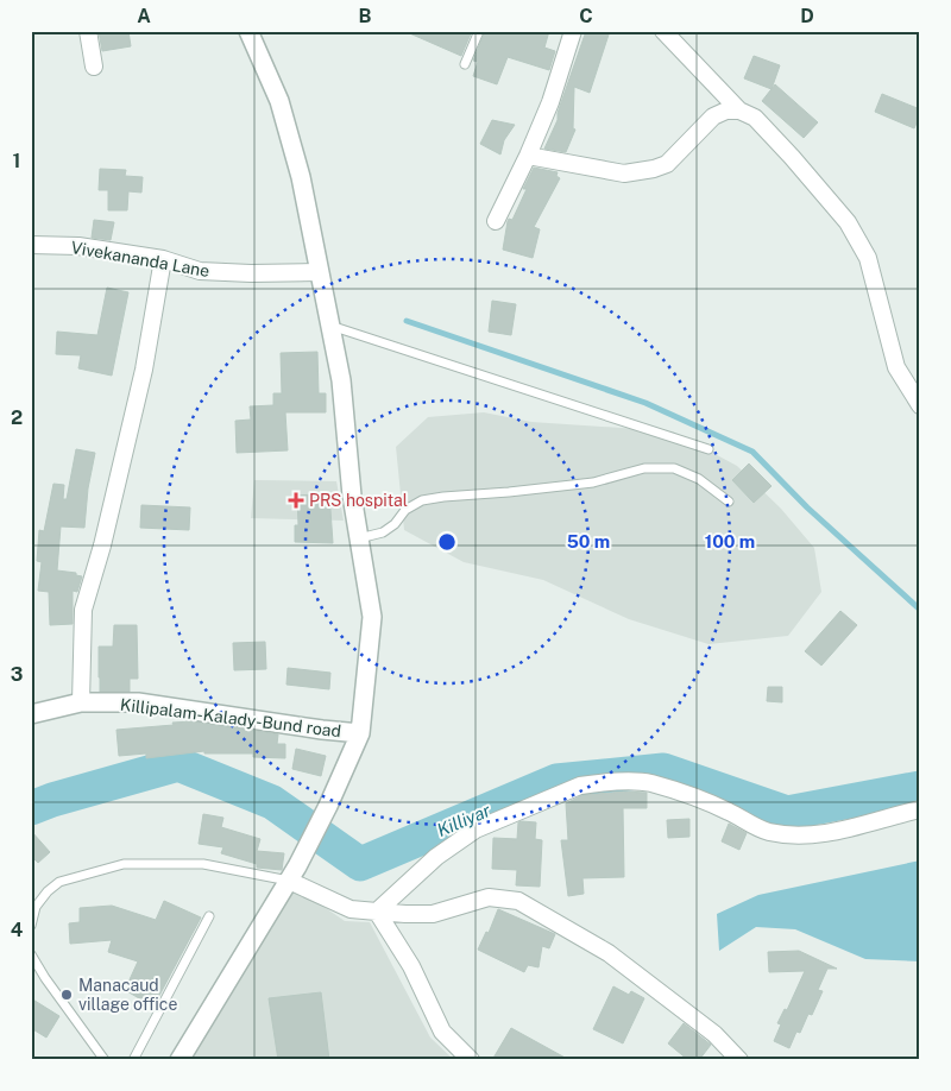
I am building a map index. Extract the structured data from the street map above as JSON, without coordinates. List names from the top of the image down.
{
  "streets": {
    "street": ["Vivekananda Lane", "Killipalam-Kalady-Bund road"]
  },
  "water": ["Killiyar"],
  "places": {
    "health": ["PRS hospital"],
    "other": ["Manacaud village office"]
  },
  "grid": {
    "columns": [
      "A",
      "B",
      "C",
      "D"
    ],
    "rows": [
      "1",
      "2",
      "3",
      "4"
    ]
  },
  "rings": ["50 m", "100 m"]
}
